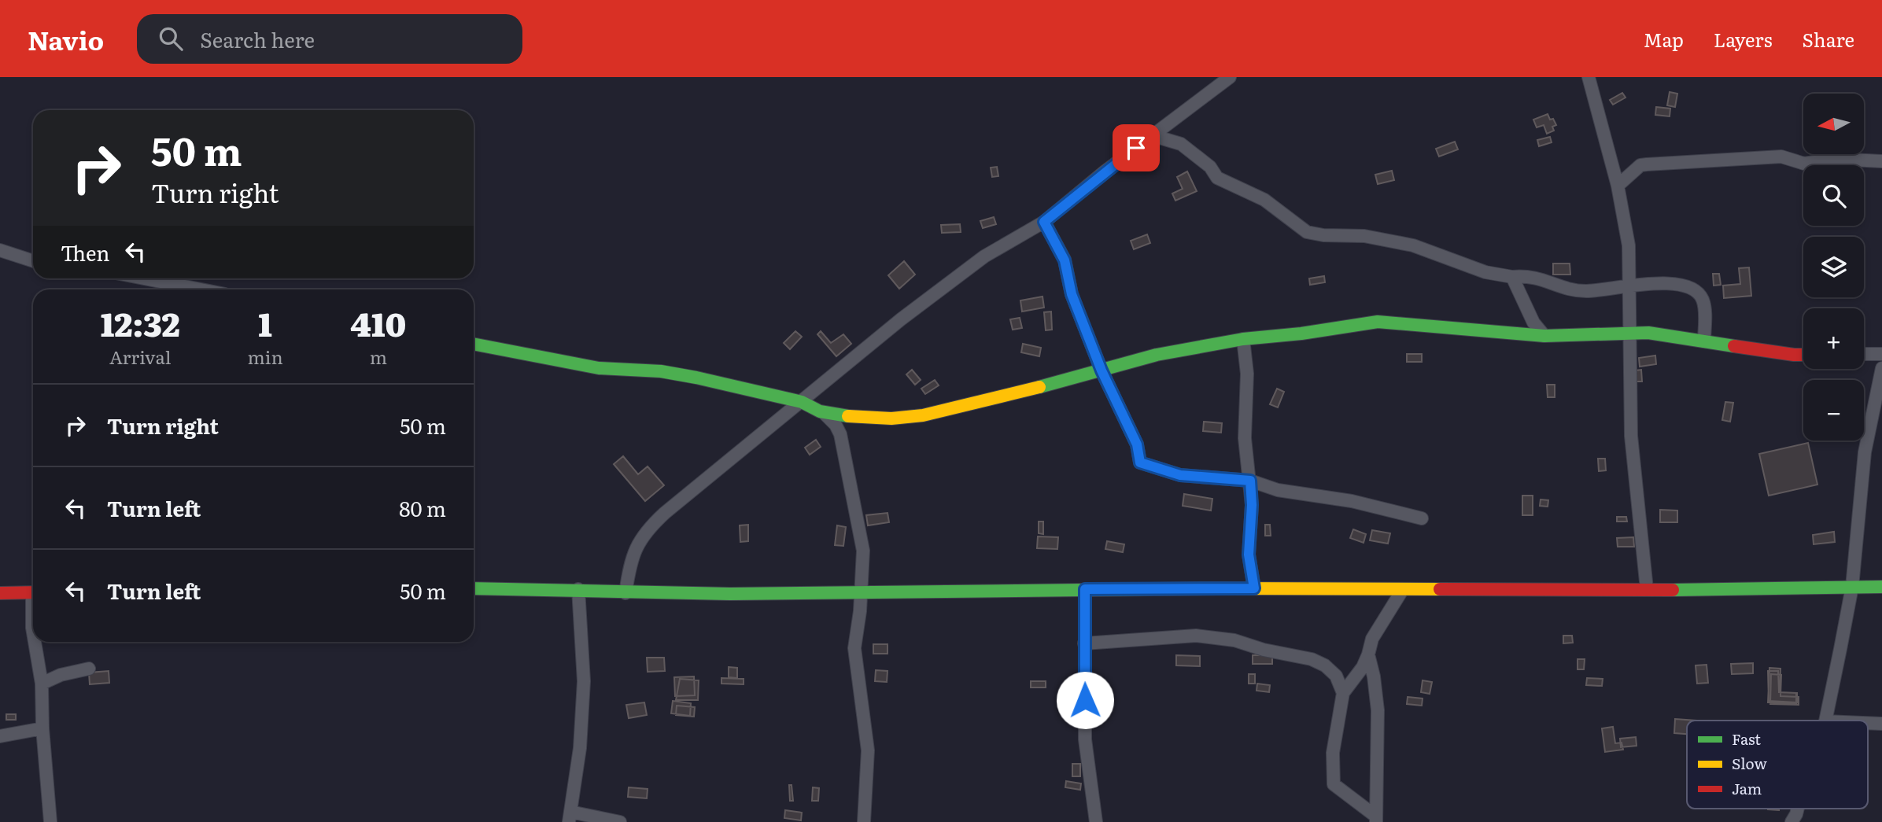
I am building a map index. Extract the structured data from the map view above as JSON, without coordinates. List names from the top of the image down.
{
  "legend": ["Fast", "Slow", "Jam"],
  "north": "left",
  "page": {
    "header": "Navio",
    "search": "Search here",
    "nav": ["Map", "Layers", "Share"],
    "map_buttons": ["+", "−"],
    "turn": ["50 m", "Turn right"],
    "then": "Then",
    "eta": [
      "12:32",
      "Arrival",
      "1",
      "min",
      "410",
      "m"
    ],
    "list": [
      {
        "name": "Turn right",
        "value": "50 m"
      },
      {
        "name": "Turn left",
        "value": "80 m"
      },
      {
        "name": "Turn left",
        "value": "50 m"
      }
    ]
  }
}
